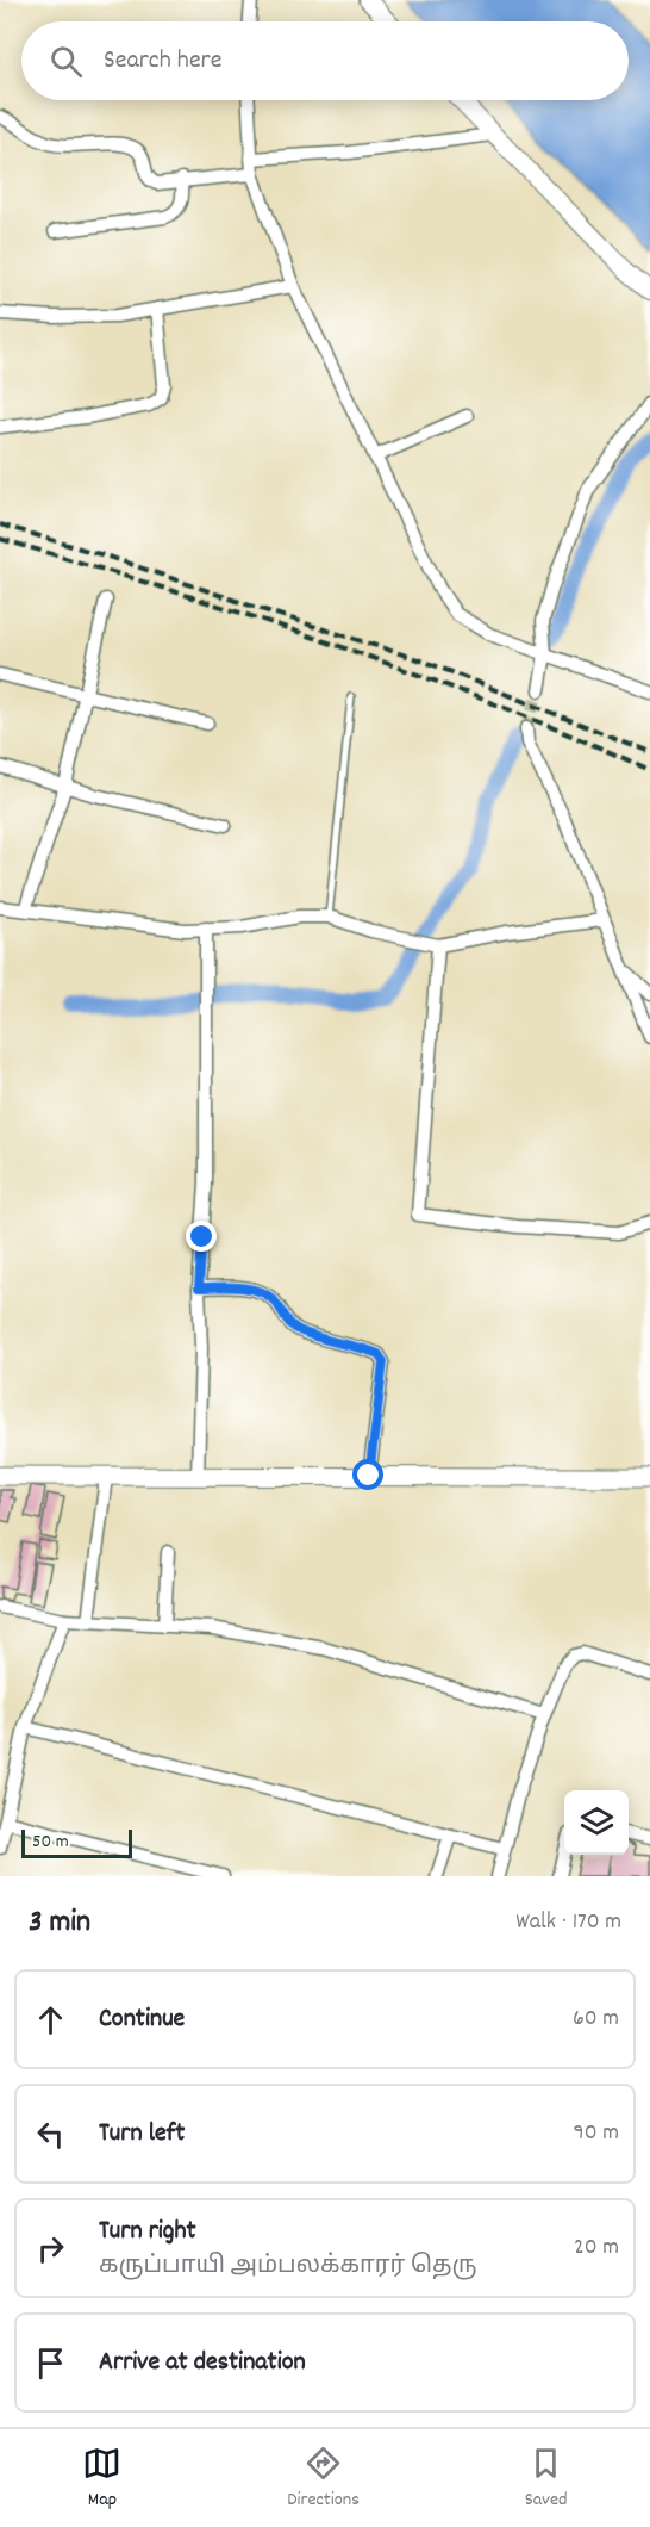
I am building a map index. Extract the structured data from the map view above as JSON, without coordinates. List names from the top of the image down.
{
  "scale_bar": "50 m",
  "page": {
    "search": "Search here",
    "scale": "50 m",
    "heading": ["3 min", "Walk · 170 m"],
    "list": [
      ["Continue", "60 m"],
      ["Turn left", "90 m"],
      ["Turn right", "கருப்பாயி அம்பலக்காரர் தெரு", "20 m"],
      "Arrive at destination"
    ],
    "nav": ["Map", "Directions", "Saved"]
  }
}
